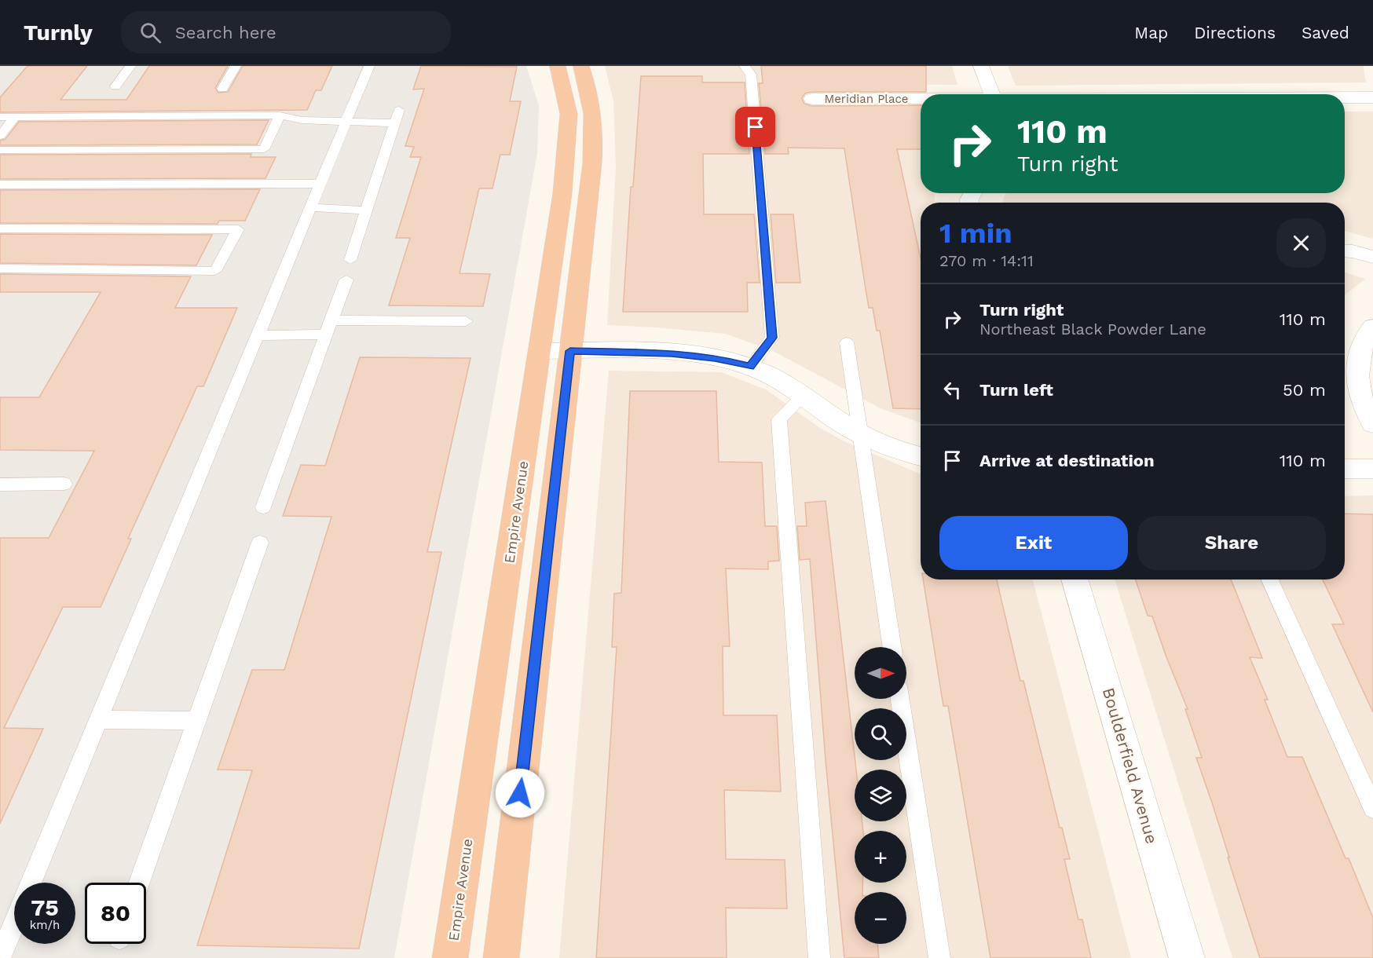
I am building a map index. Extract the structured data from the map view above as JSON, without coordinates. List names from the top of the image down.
{
  "streets": {
    "highway": ["Empire Avenue"],
    "street": ["Meridian Place", "Boulderfield Avenue"]
  },
  "north": "right",
  "page": {
    "header": "Turnly",
    "search": "Search here",
    "nav": ["Map", "Directions", "Saved"],
    "turn": ["110 m", "Turn right"],
    "heading": ["1 min", "270 m · 14:11"],
    "list": [
      {
        "name": "Turn right",
        "note": "Northeast Black Powder Lane",
        "value": "110 m"
      },
      {
        "name": "Turn left",
        "value": "50 m"
      },
      {
        "name": "Arrive at destination",
        "value": "110 m"
      }
    ],
    "buttons": ["Exit", "Share"],
    "map_buttons": ["+", "−"],
    "speed": "75 km/h",
    "limit": "80"
  }
}
